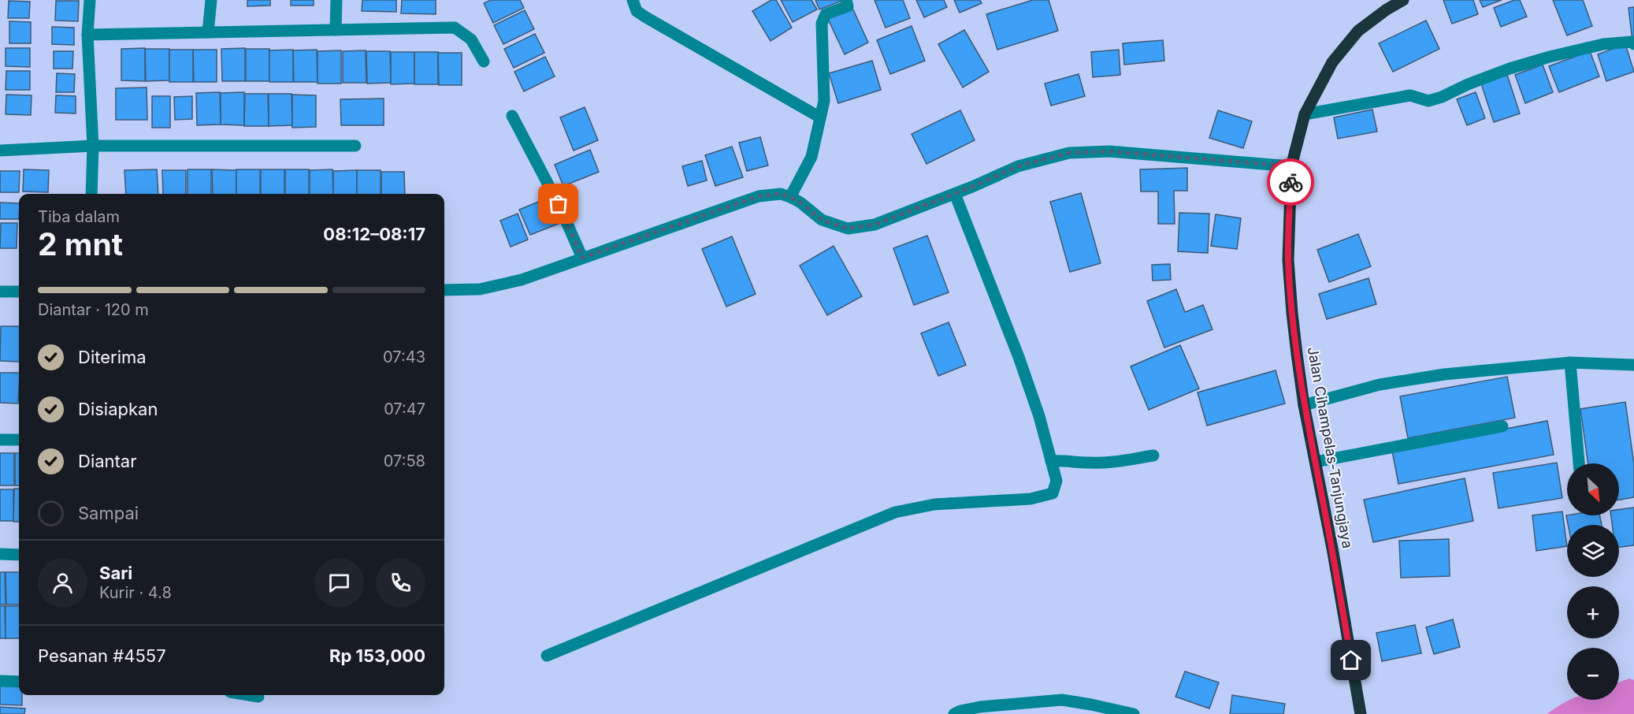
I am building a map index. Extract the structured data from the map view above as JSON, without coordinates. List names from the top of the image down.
{
  "streets": {
    "main road": ["Jalan Cihampelas-Tanjungjaya"]
  },
  "north": "bottom right",
  "page": {
    "heading": ["2 mnt", "Tiba dalam", "08:12–08:17"],
    "panel": [
      "Sari",
      "Kurir · 4.8",
      "Pesanan #4557",
      "Rp 153,000"
    ],
    "bar": "Diantar · 120 m",
    "list": [
      ["Diterima", "07:43"],
      ["Disiapkan", "07:47"],
      ["Diantar", "07:58"],
      "Sampai"
    ],
    "map_buttons": ["+", "−"]
  }
}
